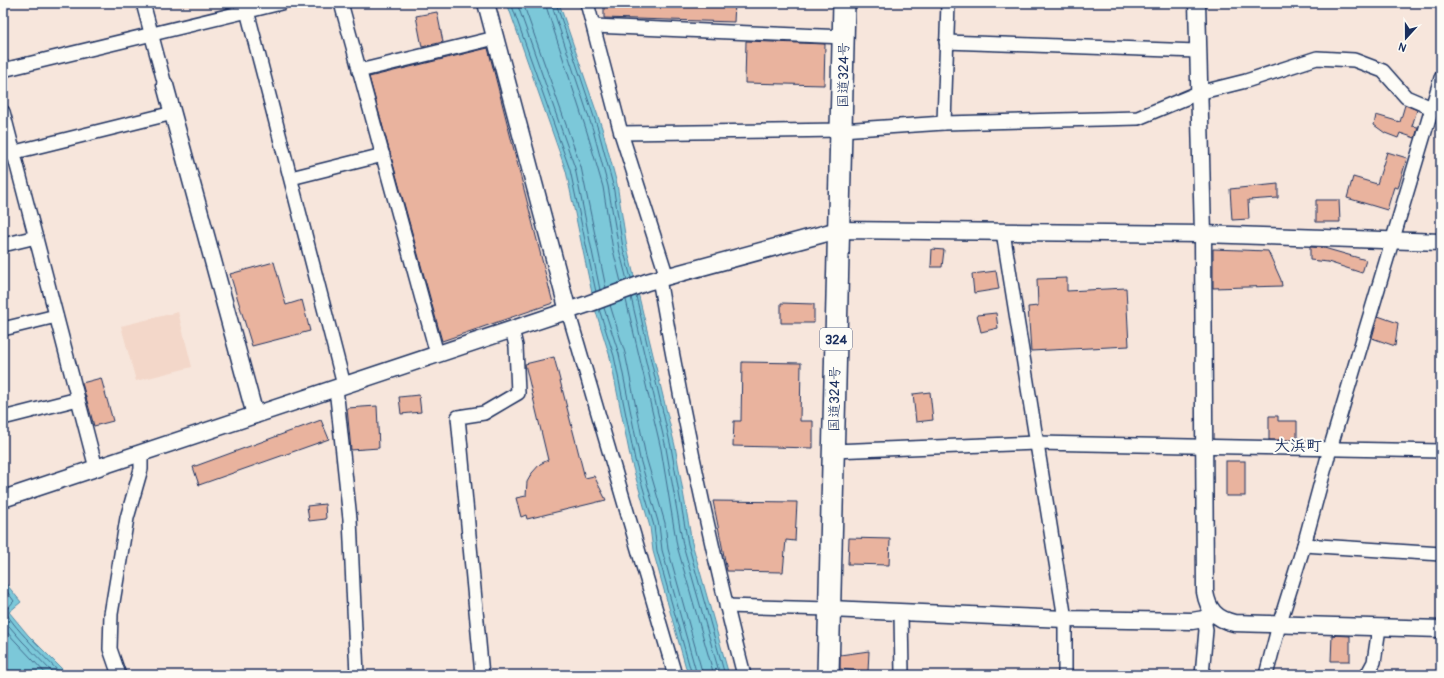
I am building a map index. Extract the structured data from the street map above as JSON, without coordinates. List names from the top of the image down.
{
  "streets": {
    "highway": ["国道324号", "324"]
  },
  "districts": ["大浜町"],
  "north": "bottom"
}
